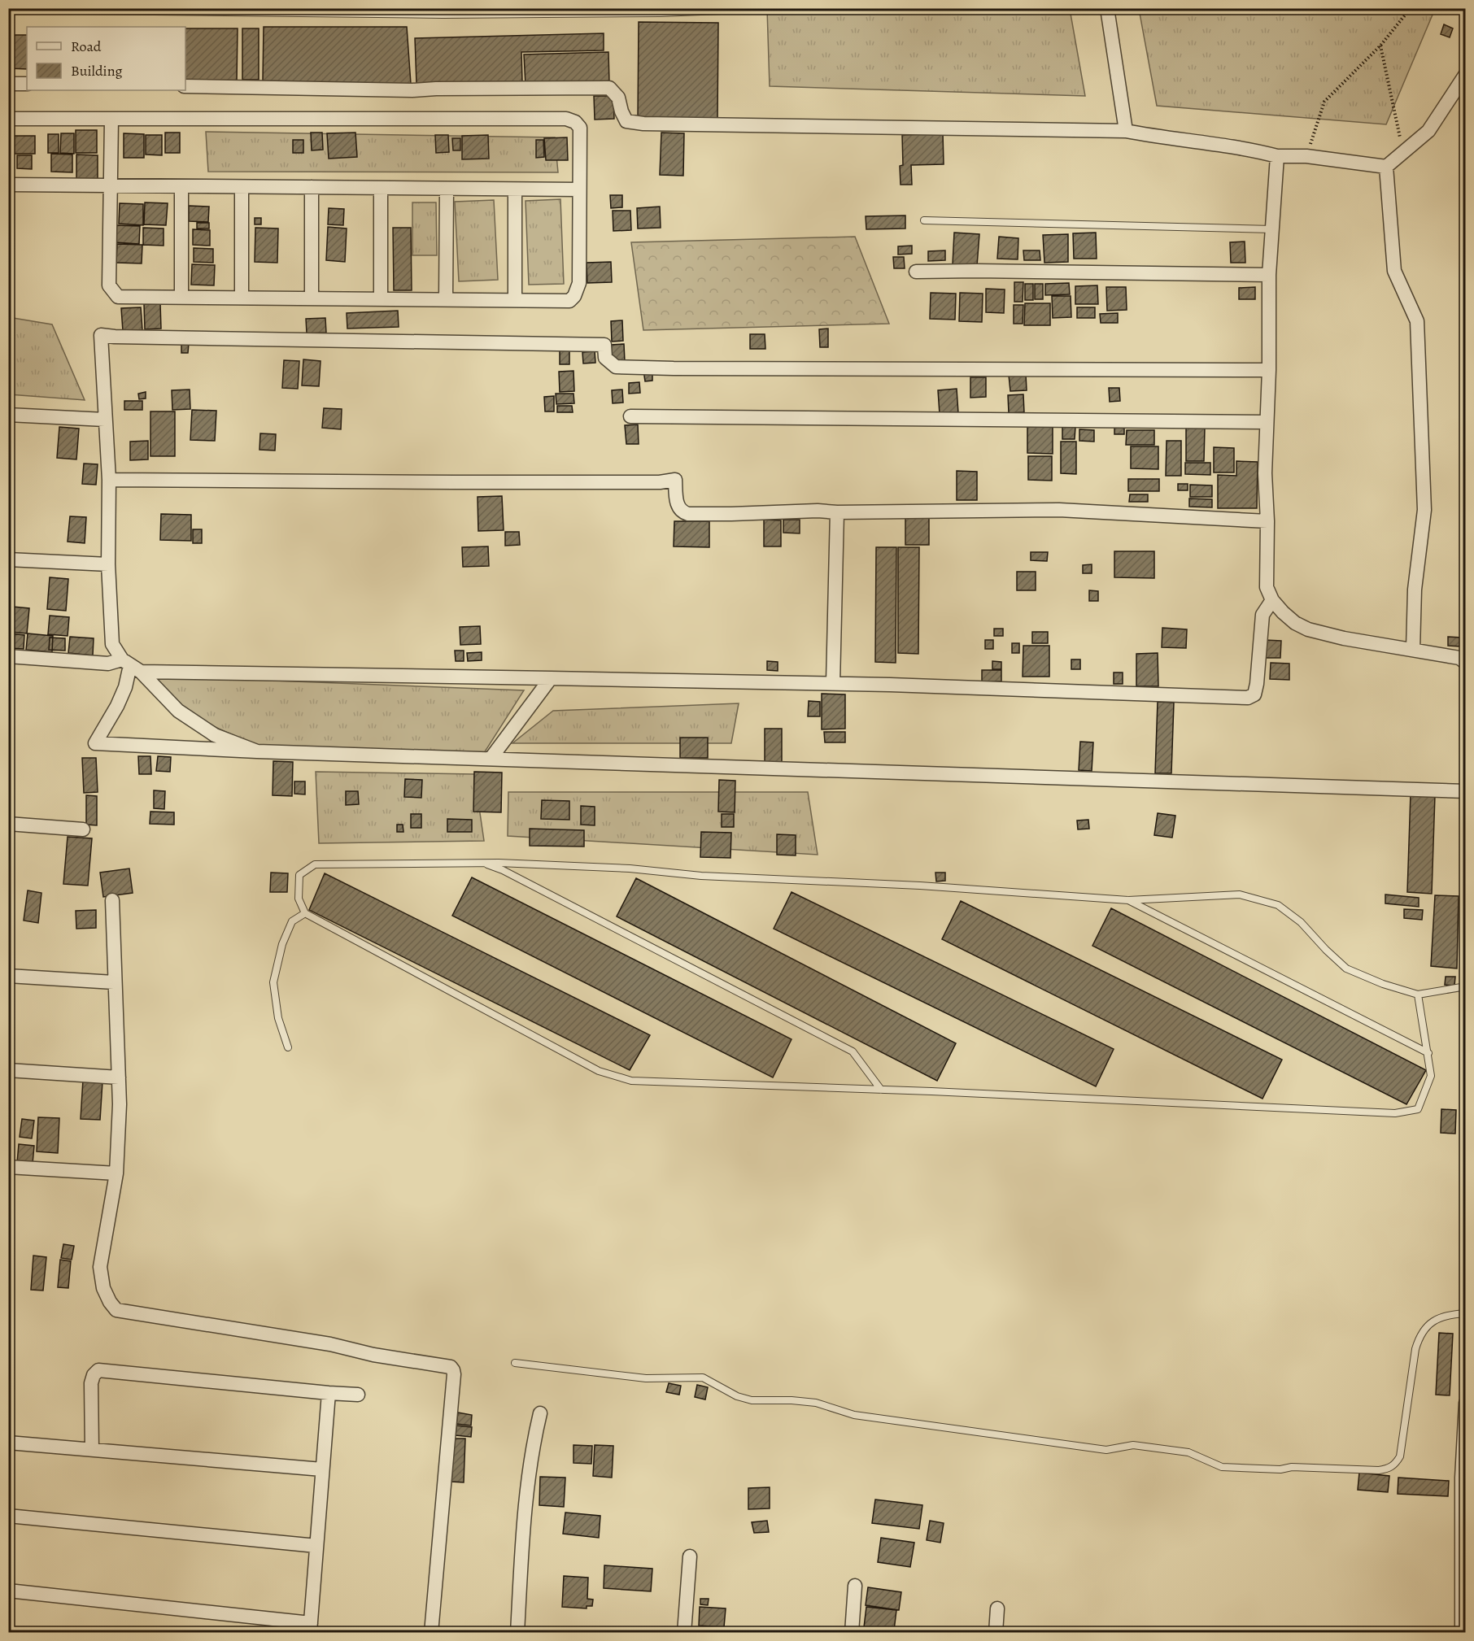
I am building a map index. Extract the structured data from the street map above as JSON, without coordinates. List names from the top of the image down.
{
  "legend": ["Road", "Building"]
}
